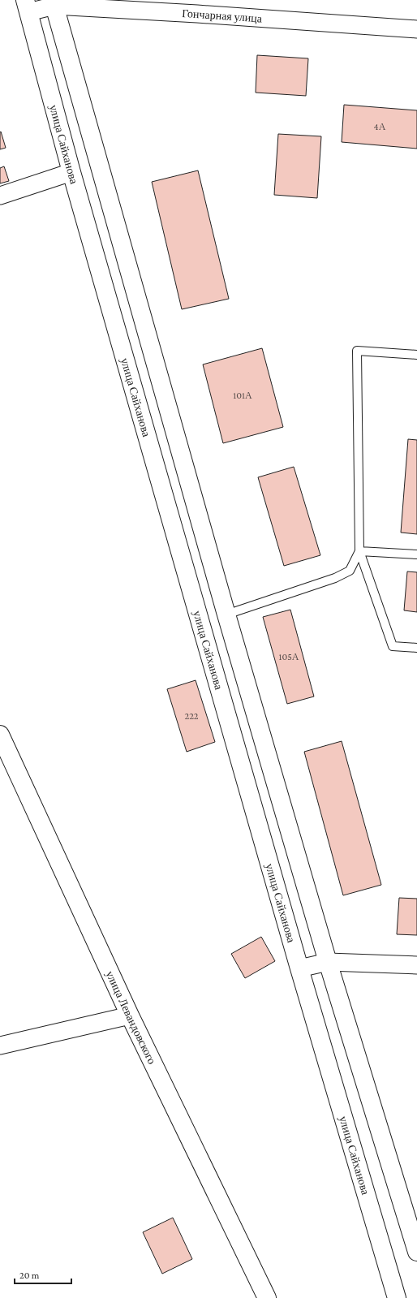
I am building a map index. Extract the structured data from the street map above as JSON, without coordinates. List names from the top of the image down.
{
  "streets": {
    "main road": ["улица Сайханова", "улица Левандовского"],
    "street": ["Гончарная улица"]
  },
  "crossings": [
    ["Гончарная улица", "улица Сайханова"]
  ],
  "house_numbers": [
    "4А",
    "101А",
    "105А",
    "222"
  ],
  "scale_bar": "20 m"
}
